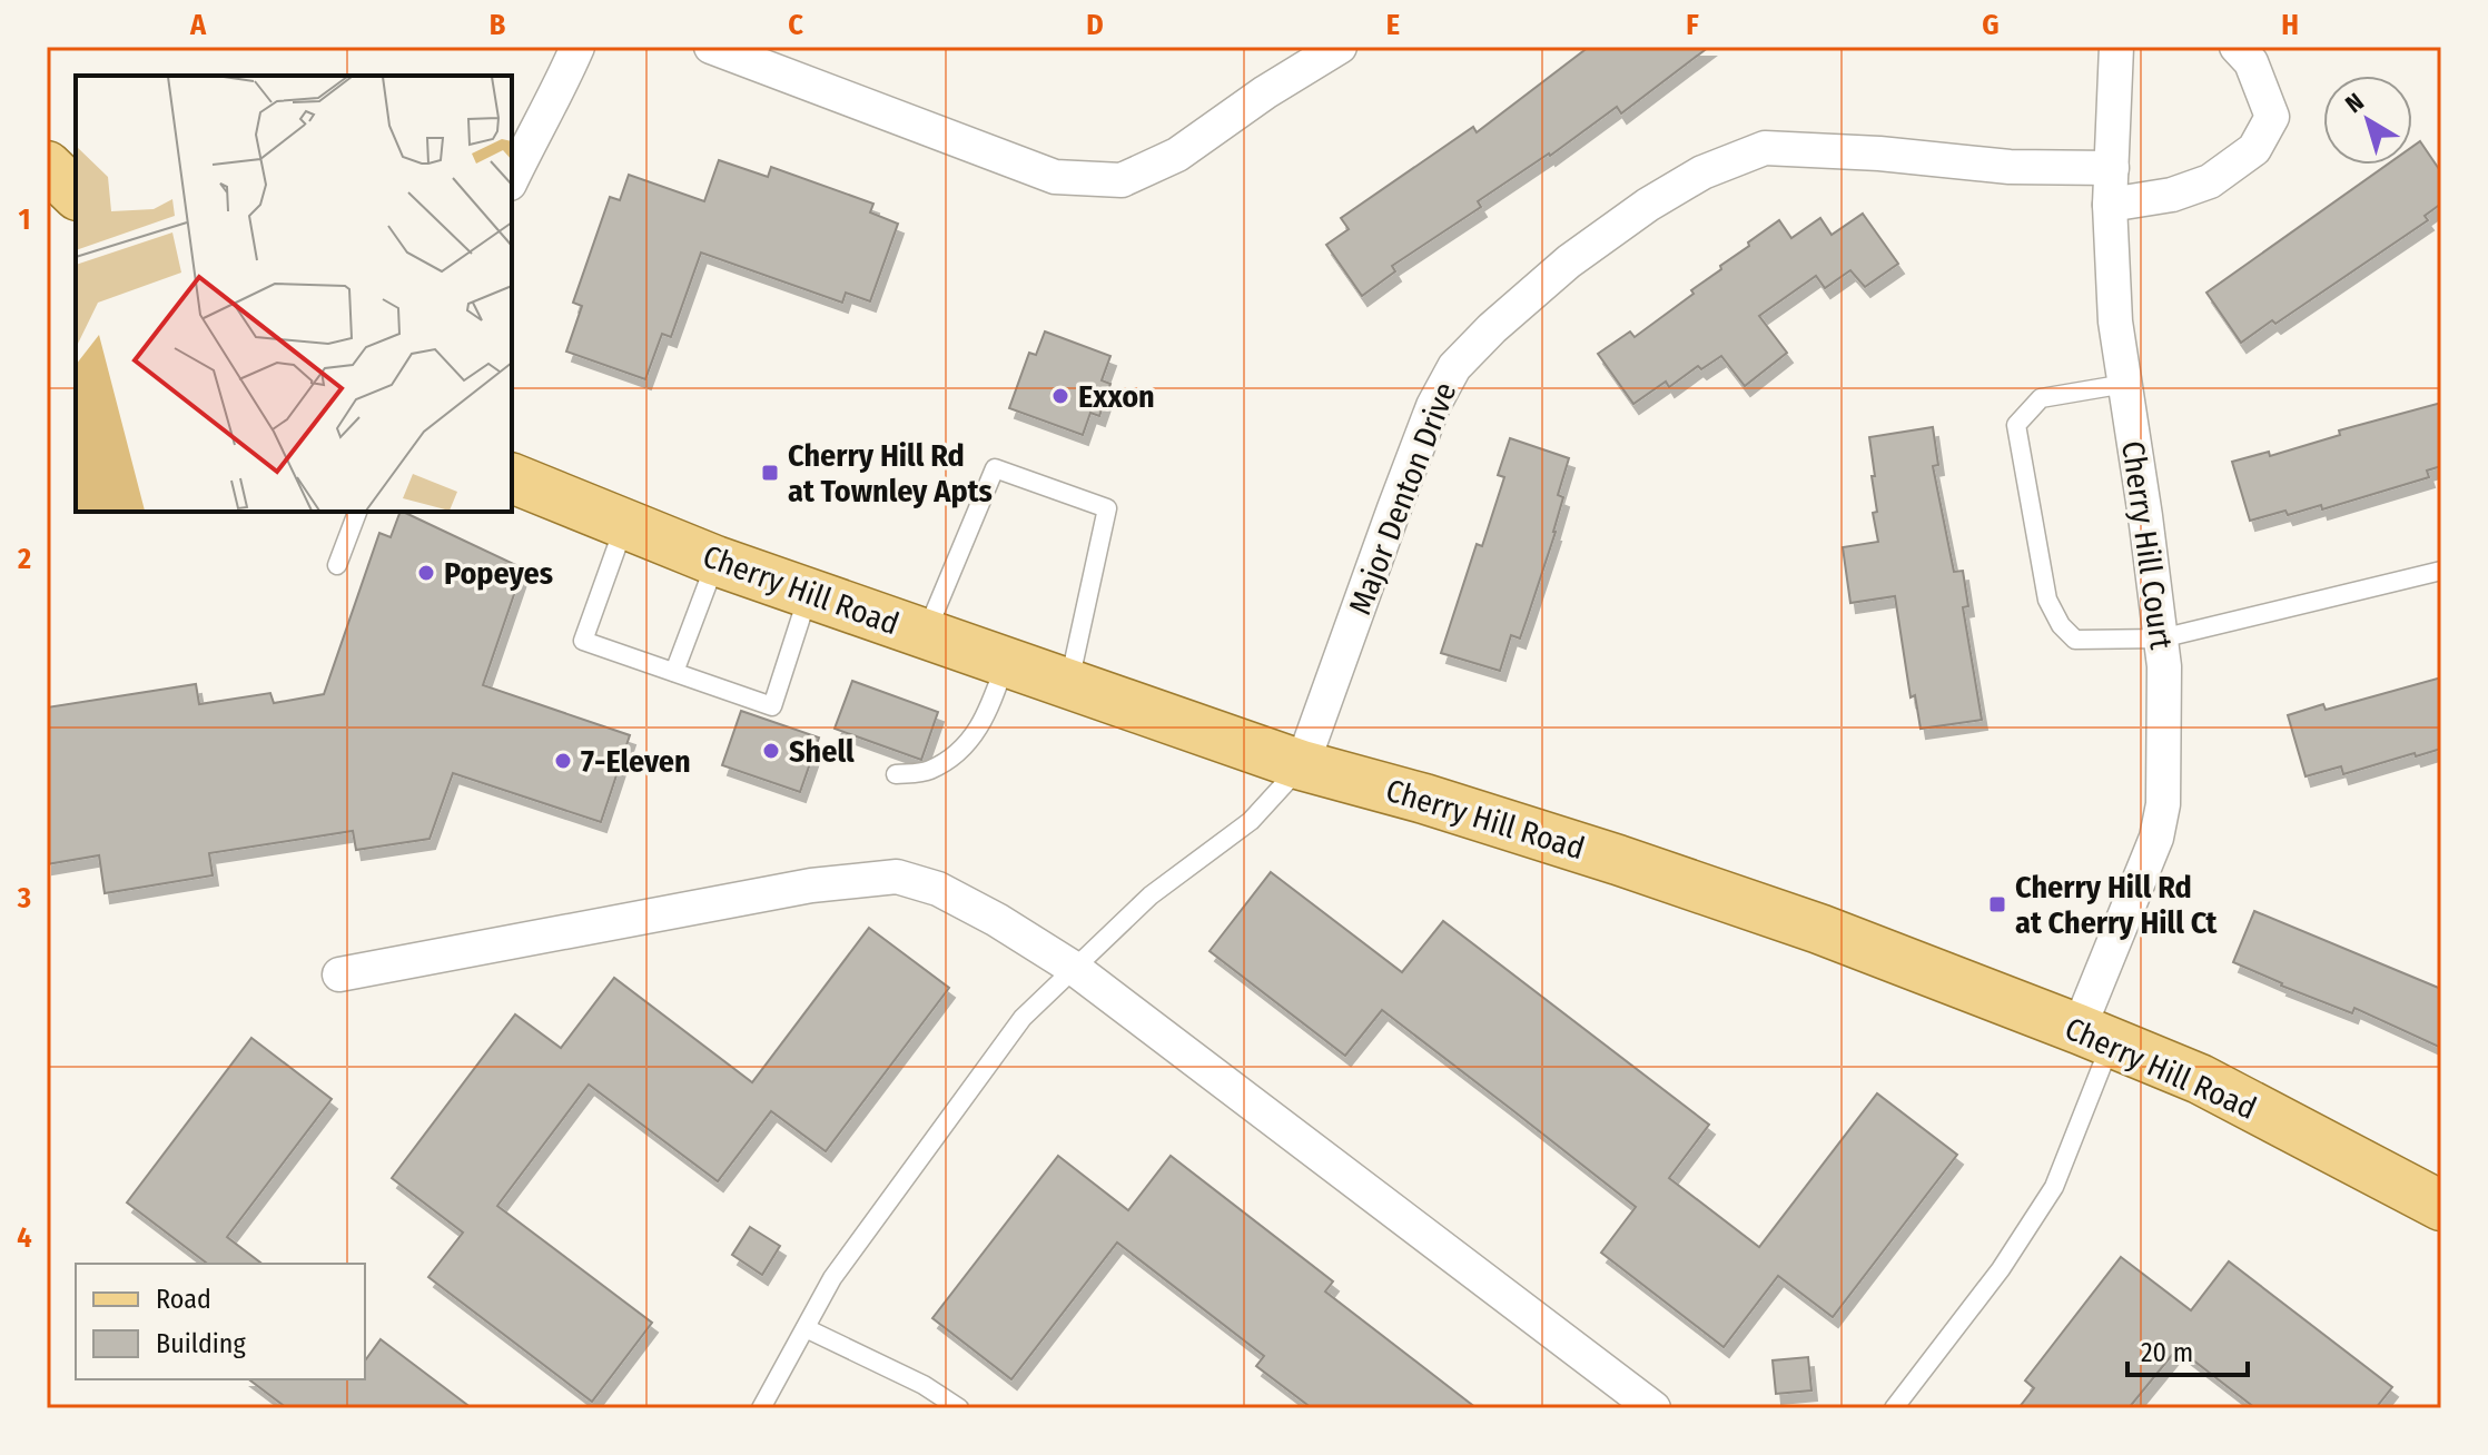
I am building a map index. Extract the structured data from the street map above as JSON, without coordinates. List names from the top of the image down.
{
  "streets": {
    "main road": ["Cherry Hill Road"],
    "street": ["Major Denton Drive", "Cherry Hill Court"]
  },
  "crossings": [
    ["Major Denton Drive", "Cherry Hill Court"],
    ["Major Denton Drive", "Cherry Hill Road"],
    ["Cherry Hill Court", "Cherry Hill Road"]
  ],
  "places": {
    "other": [
      "Exxon",
      "Popeyes",
      "Shell",
      "7-Eleven"
    ],
    "transit": ["Cherry Hill Rd at Townley Apts", "Cherry Hill Rd at Cherry Hill Ct"]
  },
  "legend": ["Road", "Building"],
  "scale_bar": "20 m",
  "north": "top left",
  "grid": {
    "columns": [
      "A",
      "B",
      "C",
      "D",
      "E",
      "F",
      "G",
      "H"
    ],
    "rows": [
      "1",
      "2",
      "3",
      "4"
    ]
  }
}
